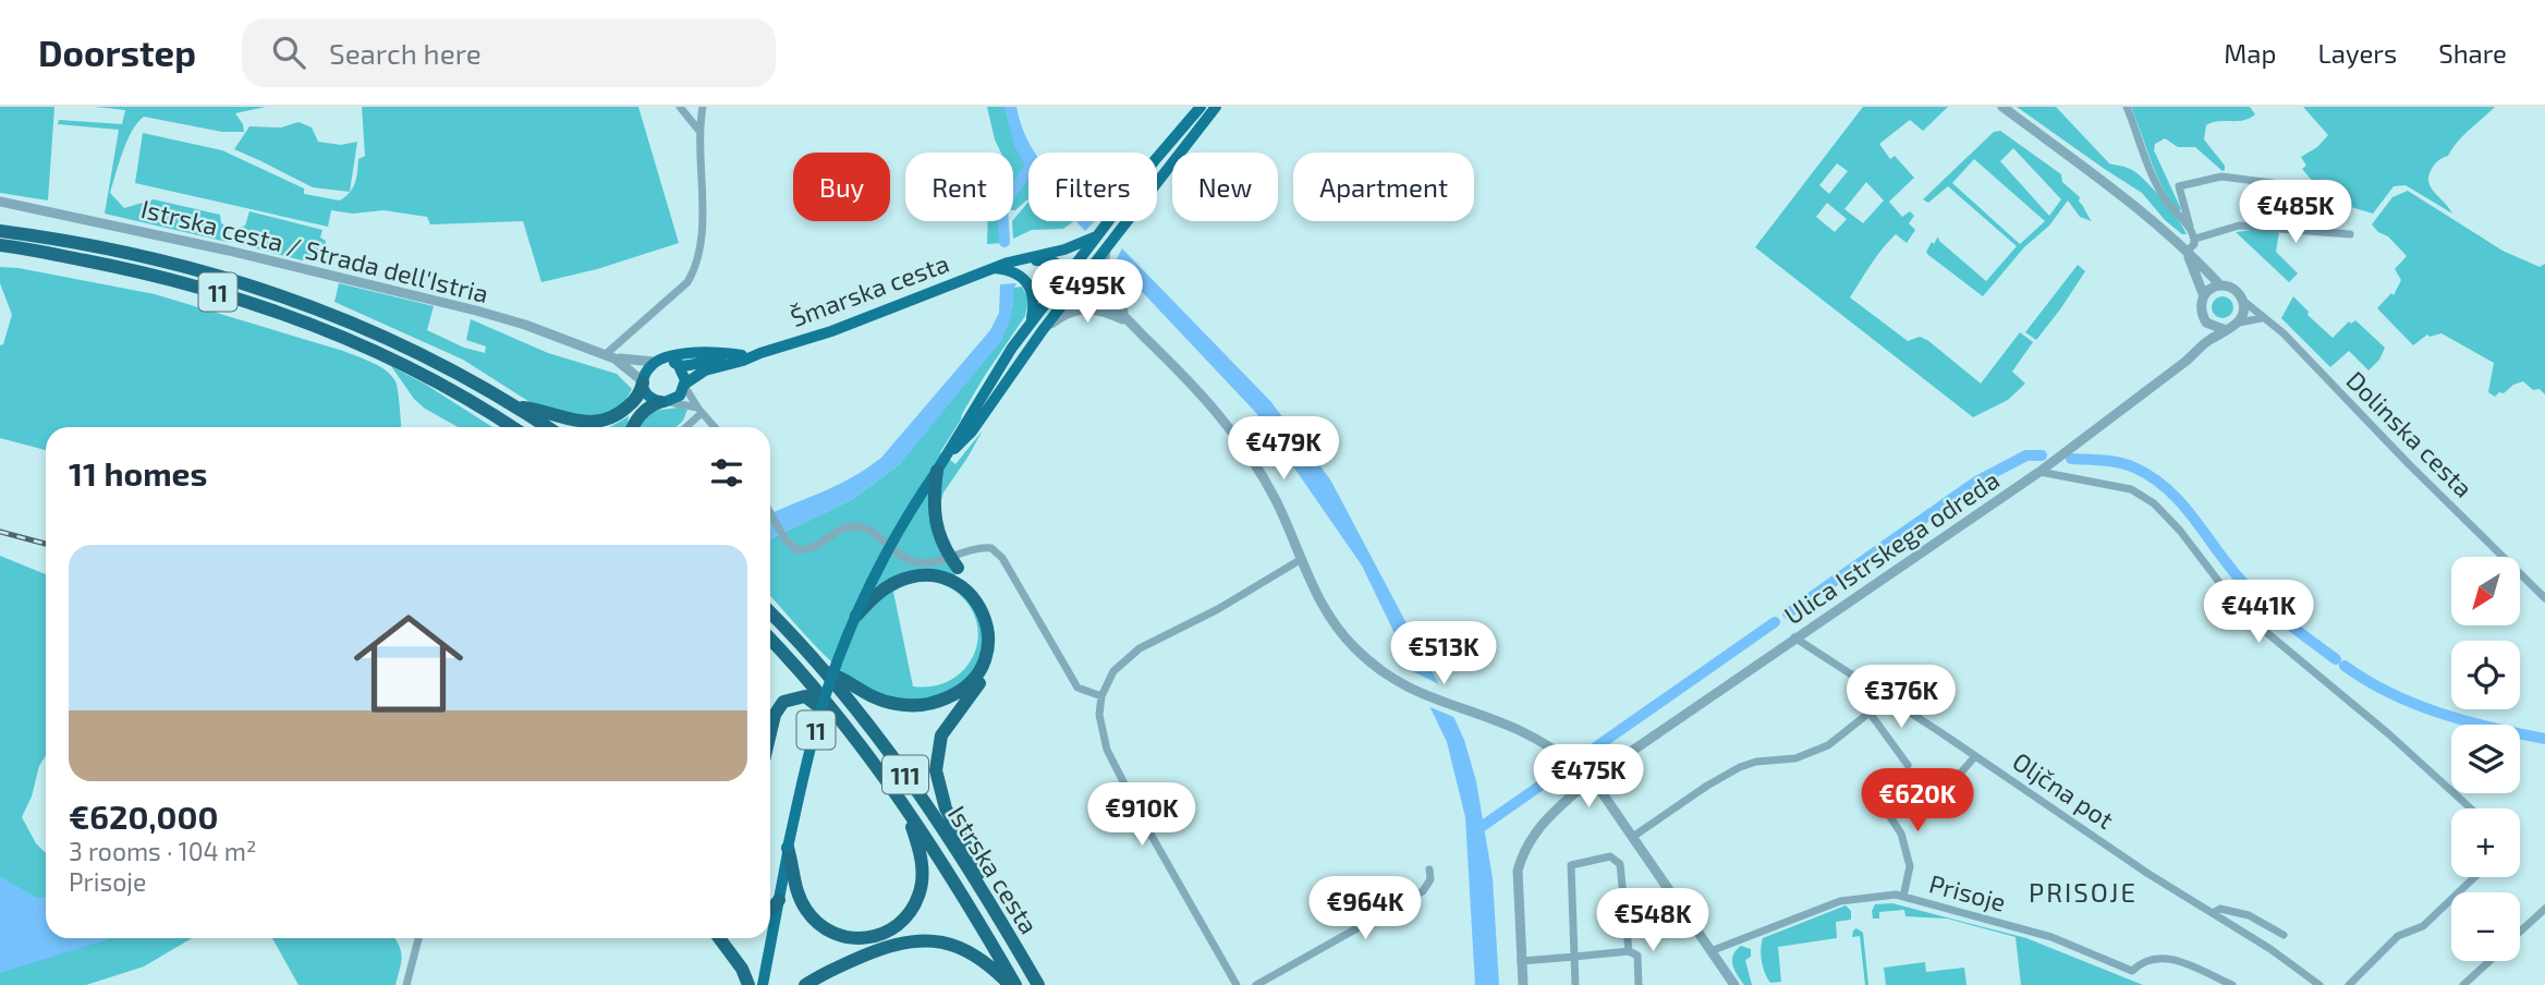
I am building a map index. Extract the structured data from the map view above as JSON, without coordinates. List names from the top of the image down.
{
  "streets": {
    "highway": ["11", "111", "Istrska cesta"],
    "main road": ["Šmarska cesta"],
    "street": [
      "Istrska cesta / Strada dell'Istria",
      "Dolinska cesta",
      "Ulica Istrskega odreda",
      "Oljčna pot",
      "Prisoje"
    ]
  },
  "crossings": [
    ["Šmarska cesta", "11"],
    ["Ulica Istrskega odreda", "Oljčna pot"]
  ],
  "districts": ["PRISOJE"],
  "north": "bottom left",
  "page": {
    "header": "Doorstep",
    "search": "Search here",
    "nav": ["Map", "Layers", "Share"],
    "chip": [
      "Buy",
      "Rent",
      "Filters",
      "New",
      "Apartment"
    ],
    "price": [
      "€485K",
      "€495K",
      "€479K",
      "€441K",
      "€513K",
      "€376K",
      "€475K",
      "€620K",
      "€910K",
      "€964K",
      "€548K"
    ],
    "heading": "11 homes",
    "list": [
      {
        "name": "€620,000",
        "note": "3 rooms · 104 m² · Prisoje"
      }
    ],
    "map_buttons": ["+", "−"]
  }
}
